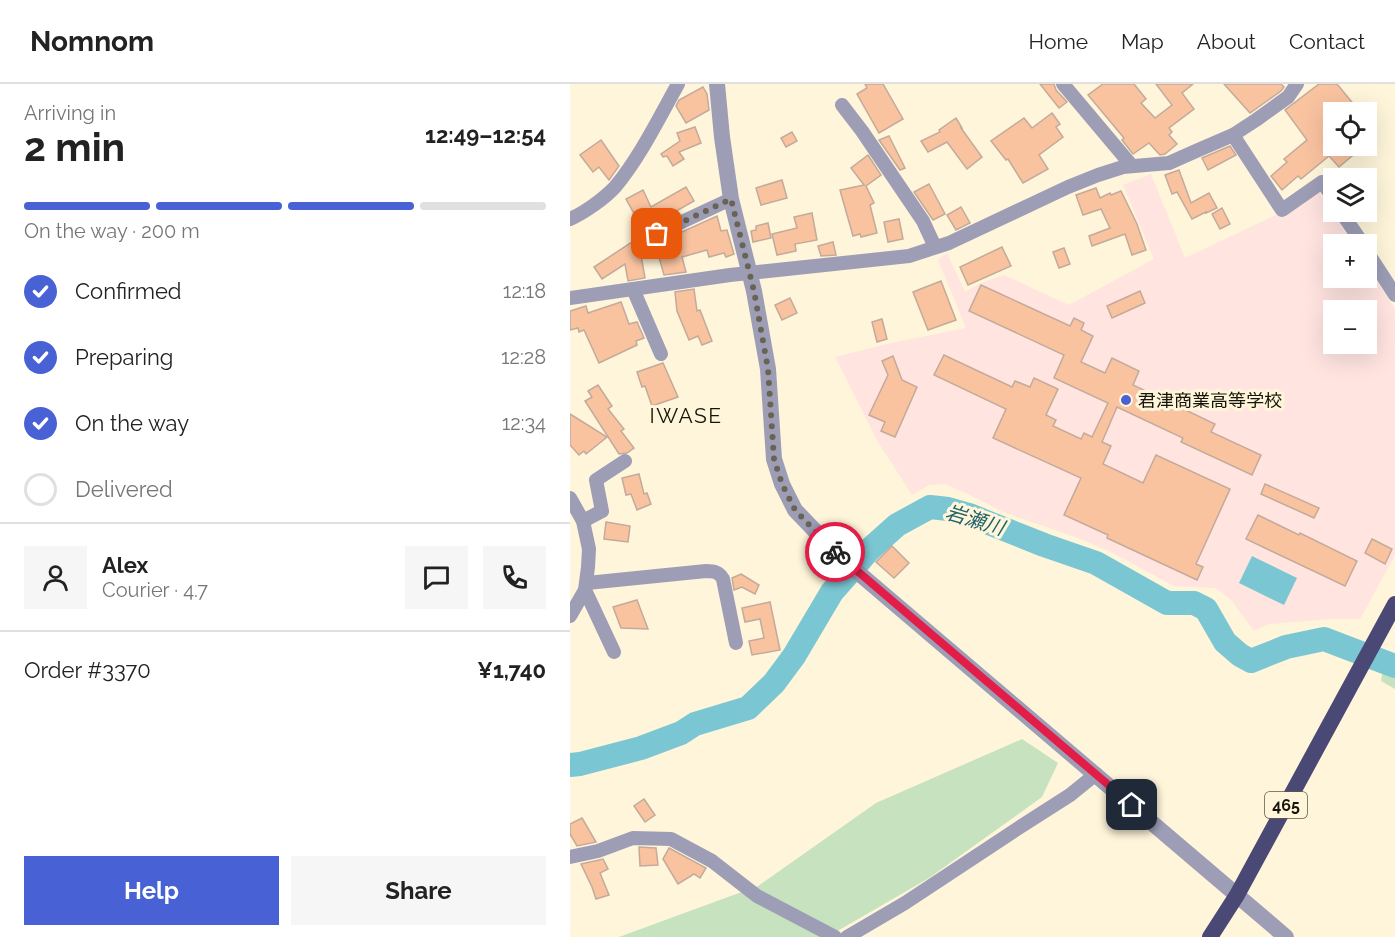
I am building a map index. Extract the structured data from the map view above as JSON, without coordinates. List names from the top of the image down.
{
  "streets": {
    "highway": ["465"]
  },
  "districts": ["IWASE"],
  "water": ["岩瀬川"],
  "places": ["君津商業高等学校"],
  "page": {
    "header": "Nomnom",
    "nav": [
      "Home",
      "Map",
      "About",
      "Contact"
    ],
    "heading": ["2 min", "Arriving in", "12:49–12:54"],
    "panel": [
      "Alex",
      "Courier · 4.7",
      "Order #3370",
      "¥1,740"
    ],
    "map_buttons": ["+", "−"],
    "bar": "On the way · 200 m",
    "list": [
      ["Confirmed", "12:18"],
      ["Preparing", "12:28"],
      ["On the way", "12:34"],
      "Delivered"
    ],
    "buttons": ["Help", "Share"]
  }
}
